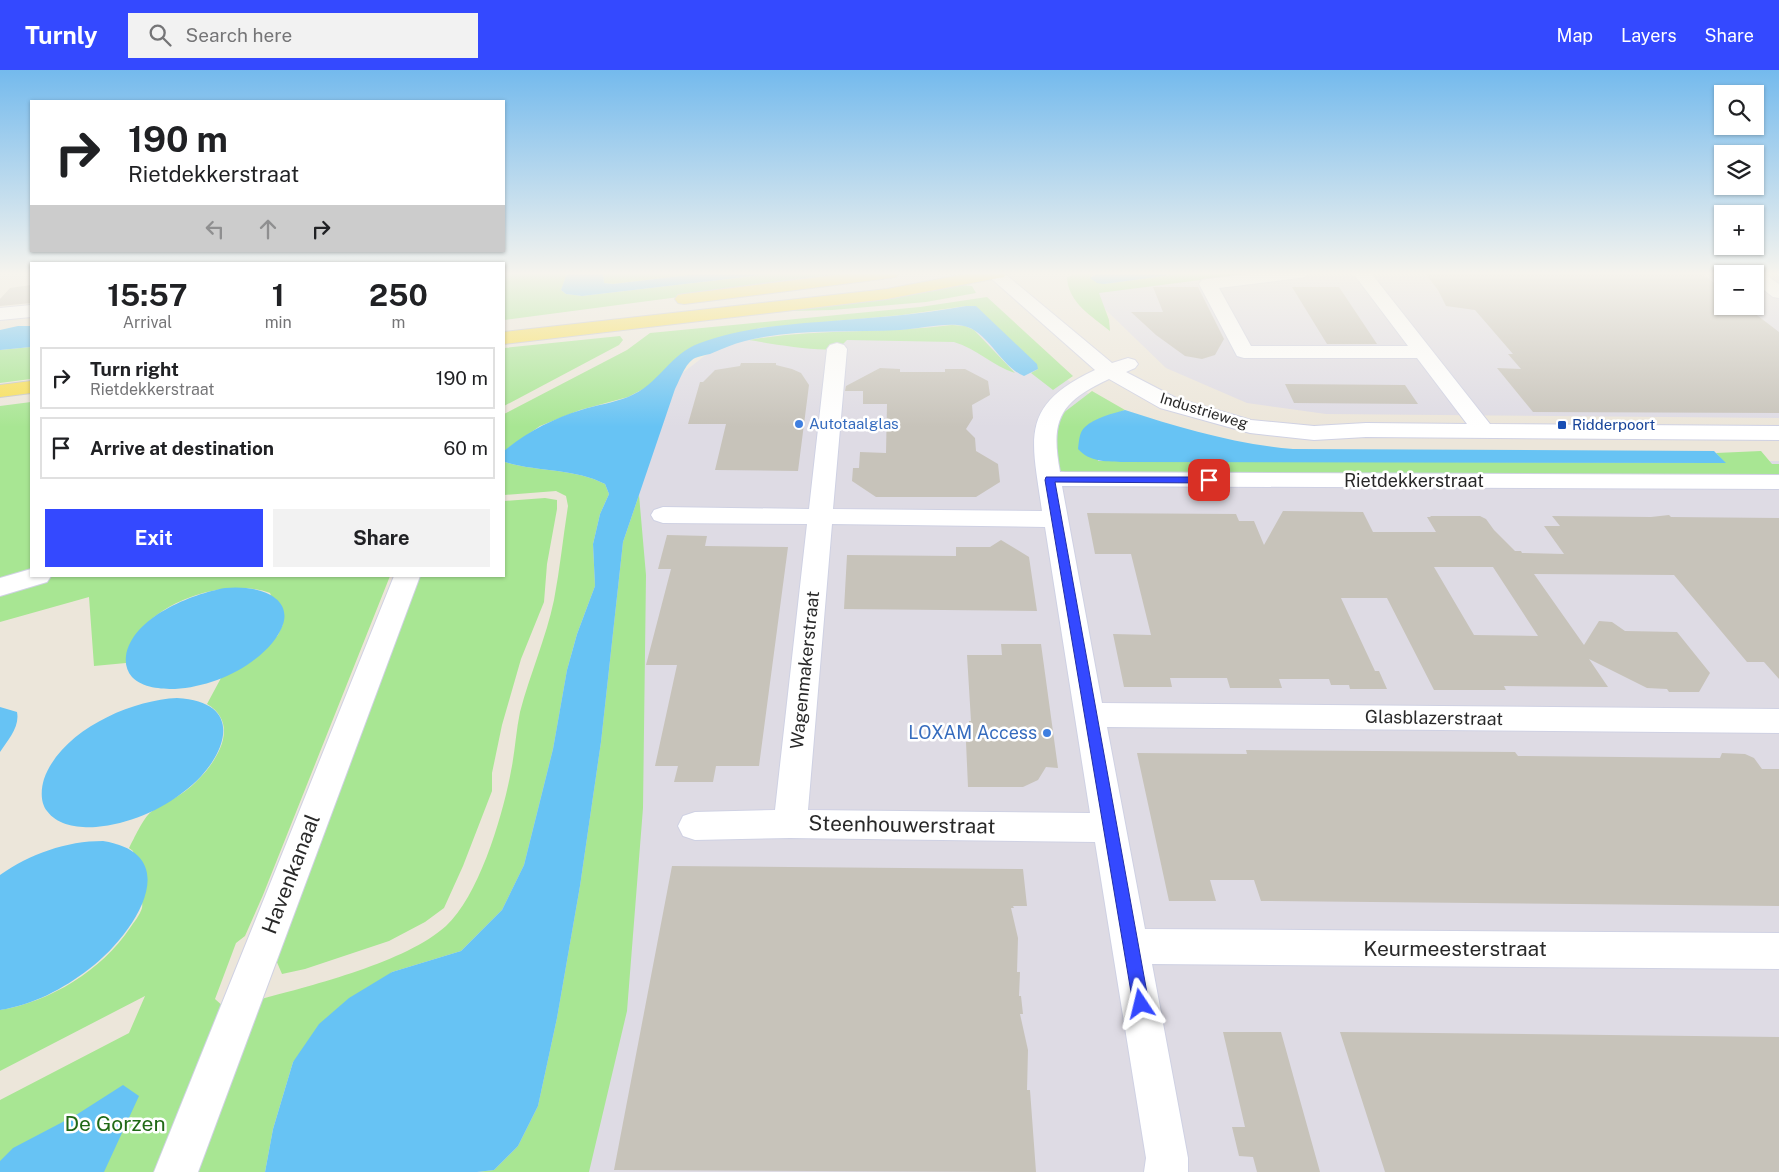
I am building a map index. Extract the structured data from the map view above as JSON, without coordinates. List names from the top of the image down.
{
  "streets": {
    "street": [
      "Industrieweg",
      "Rietdekkerstraat",
      "Wagenmakerstraat",
      "Glasblazerstraat",
      "Steenhouwerstraat",
      "Havenkanaal",
      "Keurmeesterstraat"
    ]
  },
  "crossings": [
    ["Wagenmakerstraat", "Steenhouwerstraat"]
  ],
  "parks": ["De Gorzen"],
  "places": {
    "other": ["Autotaalglas", "LOXAM Access"],
    "transit": ["Ridderpoort"]
  },
  "page": {
    "header": "Turnly",
    "search": "Search here",
    "nav": ["Map", "Layers", "Share"],
    "map_buttons": ["+", "−"],
    "turn": ["190 m", "Rietdekkerstraat"],
    "eta": [
      "15:57",
      "Arrival",
      "1",
      "min",
      "250",
      "m"
    ],
    "list": [
      {
        "name": "Turn right",
        "note": "Rietdekkerstraat",
        "value": "190 m"
      },
      {
        "name": "Arrive at destination",
        "value": "60 m"
      }
    ],
    "buttons": ["Exit", "Share"]
  }
}
